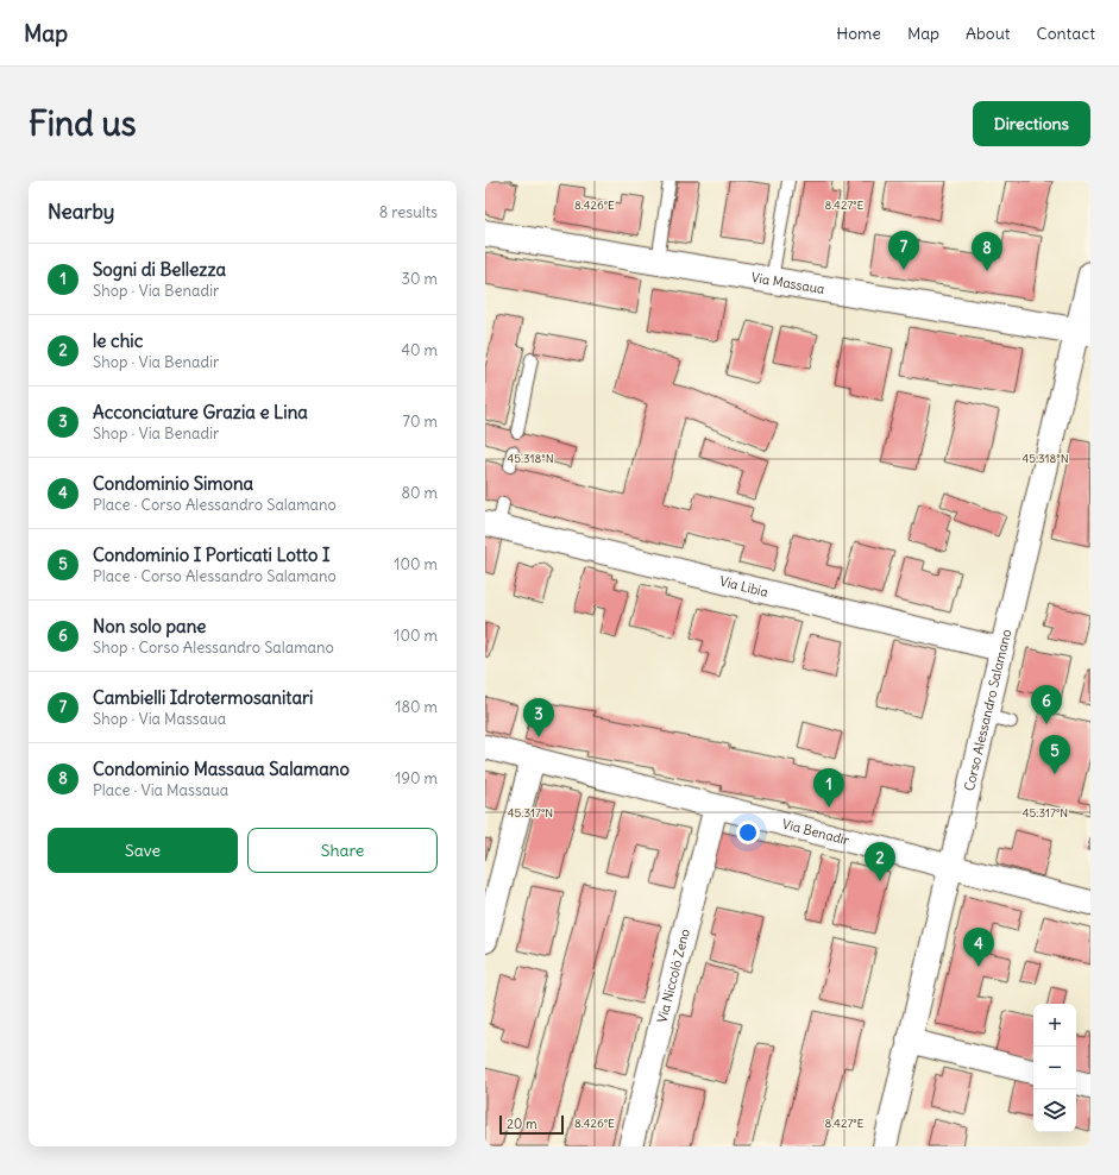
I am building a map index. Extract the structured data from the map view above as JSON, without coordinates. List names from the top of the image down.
{
  "streets": {
    "street": [
      "Via Massaua",
      "Via Libia",
      "Corso Alessandro Salamano",
      "Via Benadir",
      "Via Niccolò Zeno"
    ]
  },
  "crossings": [
    ["Via Massaua", "Corso Alessandro Salamano"],
    ["Via Libia", "Corso Alessandro Salamano"],
    ["Corso Alessandro Salamano", "Via Benadir"],
    ["Via Benadir", "Via Niccolò Zeno"]
  ],
  "scale_bar": "20 m",
  "page": {
    "header": "Map",
    "nav": [
      "Home",
      "Map",
      "About",
      "Contact"
    ],
    "buttons": [
      "Directions",
      ["Save", "Share"]
    ],
    "title": "Find us",
    "heading": ["Nearby", "8 results"],
    "pins": [
      "7",
      "8",
      "6",
      "3",
      "5",
      "1",
      "2",
      "4"
    ],
    "list": [
      {
        "mark": "1",
        "name": "Sogni di Bellezza",
        "note": "Shop · Via Benadir",
        "value": "30 m"
      },
      {
        "mark": "2",
        "name": "le chic",
        "note": "Shop · Via Benadir",
        "value": "40 m"
      },
      {
        "mark": "3",
        "name": "Acconciature Grazia e Lina",
        "note": "Shop · Via Benadir",
        "value": "70 m"
      },
      {
        "mark": "4",
        "name": "Condominio Simona",
        "note": "Place · Corso Alessandro Salamano",
        "value": "80 m"
      },
      {
        "mark": "5",
        "name": "Condominio I Porticati Lotto I",
        "note": "Place · Corso Alessandro Salamano",
        "value": "100 m"
      },
      {
        "mark": "6",
        "name": "Non solo pane",
        "note": "Shop · Corso Alessandro Salamano",
        "value": "100 m"
      },
      {
        "mark": "7",
        "name": "Cambielli Idrotermosanitari",
        "note": "Shop · Via Massaua",
        "value": "180 m"
      },
      {
        "mark": "8",
        "name": "Condominio Massaua Salamano",
        "note": "Place · Via Massaua",
        "value": "190 m"
      }
    ],
    "map_buttons": ["+", "−"],
    "scale": "20 m"
  },
  "coordinates": [
    "8.426°E",
    "8.427°E",
    "45.318°N",
    "45.317°N"
  ]
}
